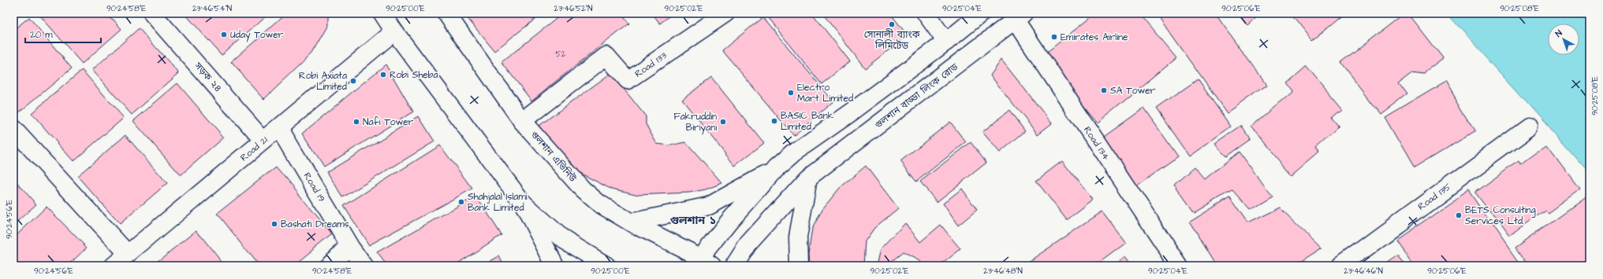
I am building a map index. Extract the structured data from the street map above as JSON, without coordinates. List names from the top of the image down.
{
  "streets": {
    "main road": [
      "Road 133",
      "সড়ক ২৪",
      "গুলশান বাড্ডা লিংক রোড",
      "Road 134",
      "Road 21",
      "গুলশান এভিনিউ",
      "Road 19",
      "Road 135"
    ]
  },
  "crossings": [
    ["Road 133", "গুলশান এভিনিউ"],
    ["সড়ক ২৪", "Road 21"],
    ["গুলশান বাড্ডা লিংক রোড", "Road 134"],
    ["Road 21", "Road 19"]
  ],
  "districts": ["গুলশান ১"],
  "places": [
    "সোনালী ব্যাংক লিমিটেড",
    "Uday Tower",
    "Emirates Airline",
    "Robi Sheba",
    "Robi Axiata Limited",
    "SA Tower",
    "Electro Mart Limited",
    "BASIC Bank Limited",
    "Nafi Tower",
    "Fakruddin Biriyani",
    "Shahjalal Islami Bank Limited",
    "BETS Consulting Services Ltd.",
    "Bashati Dreams"
  ],
  "house_numbers": ["52"],
  "scale_bar": "20 m",
  "north": "top left",
  "coordinates": [
    "90°24'58\"E",
    "23°46'54\"N",
    "90°25'00\"E",
    "23°46'52\"N",
    "90°25'02\"E",
    "90°25'04\"E",
    "90°25'06\"E",
    "90°25'08\"E",
    "90°24'56\"E",
    "23°46'48\"N",
    "23°46'46\"N"
  ]
}
